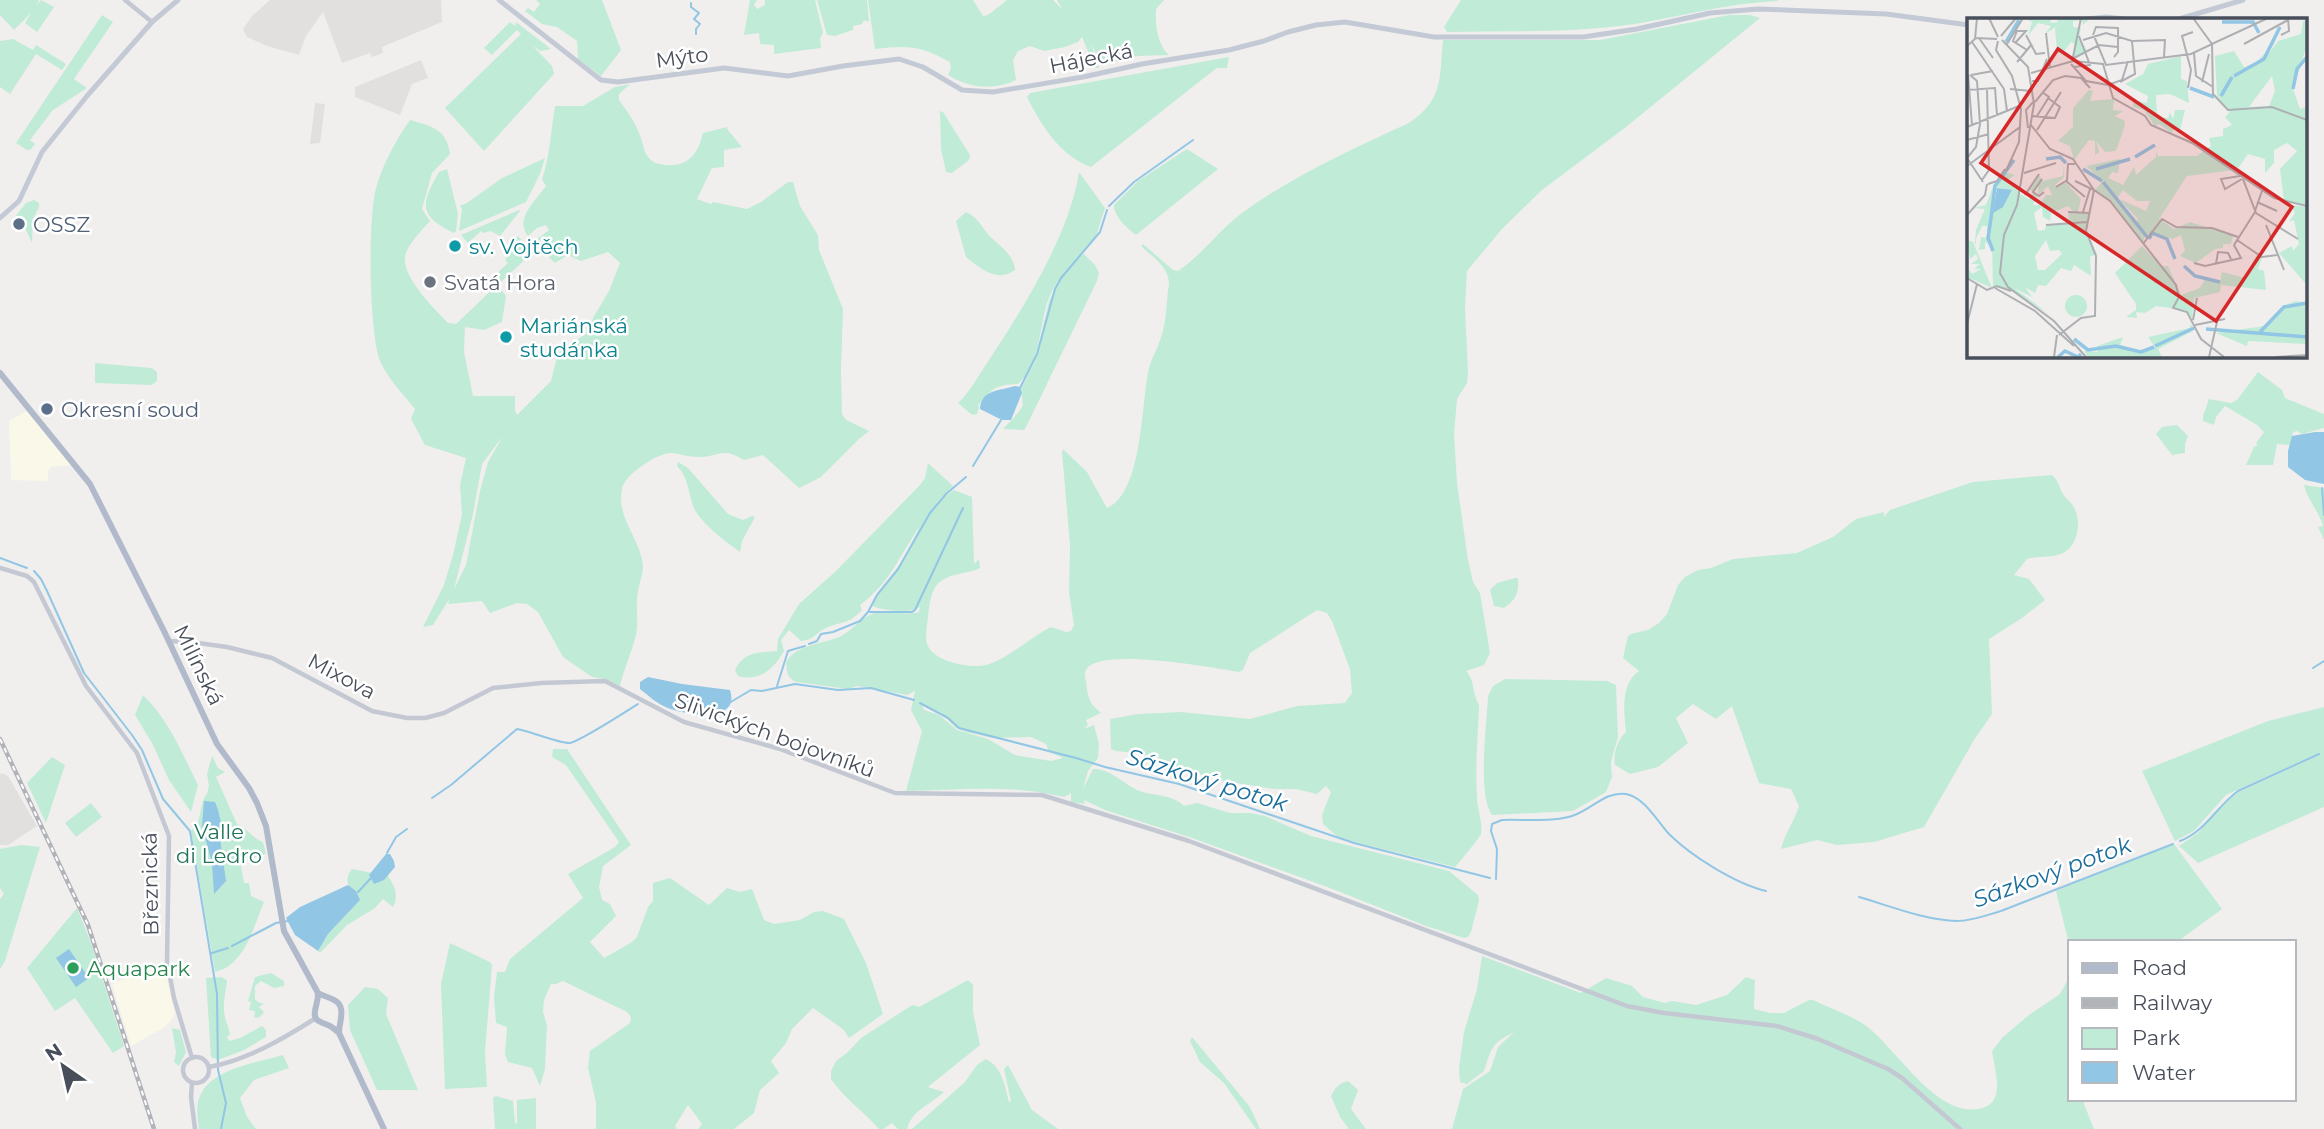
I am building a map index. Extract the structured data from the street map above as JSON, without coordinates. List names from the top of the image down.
{
  "streets": {
    "main road": ["Mýto", "Hájecká", "Milínská"],
    "street": ["Mixova", "Slivických bojovníků", "Březnická"]
  },
  "crossings": [
    ["Mýto", "Hájecká"],
    ["Milínská", "Mixova"],
    ["Mixova", "Slivických bojovníků"]
  ],
  "water": ["Sázkový potok"],
  "parks": ["Valle di Ledro"],
  "places": [
    "OSSZ",
    "sv. Vojtěch",
    "Svatá Hora",
    "Mariánská studánka",
    "Okresní soud",
    "Aquapark"
  ],
  "legend": [
    "Road",
    "Railway",
    "Park",
    "Water"
  ],
  "north": "top left"
}
